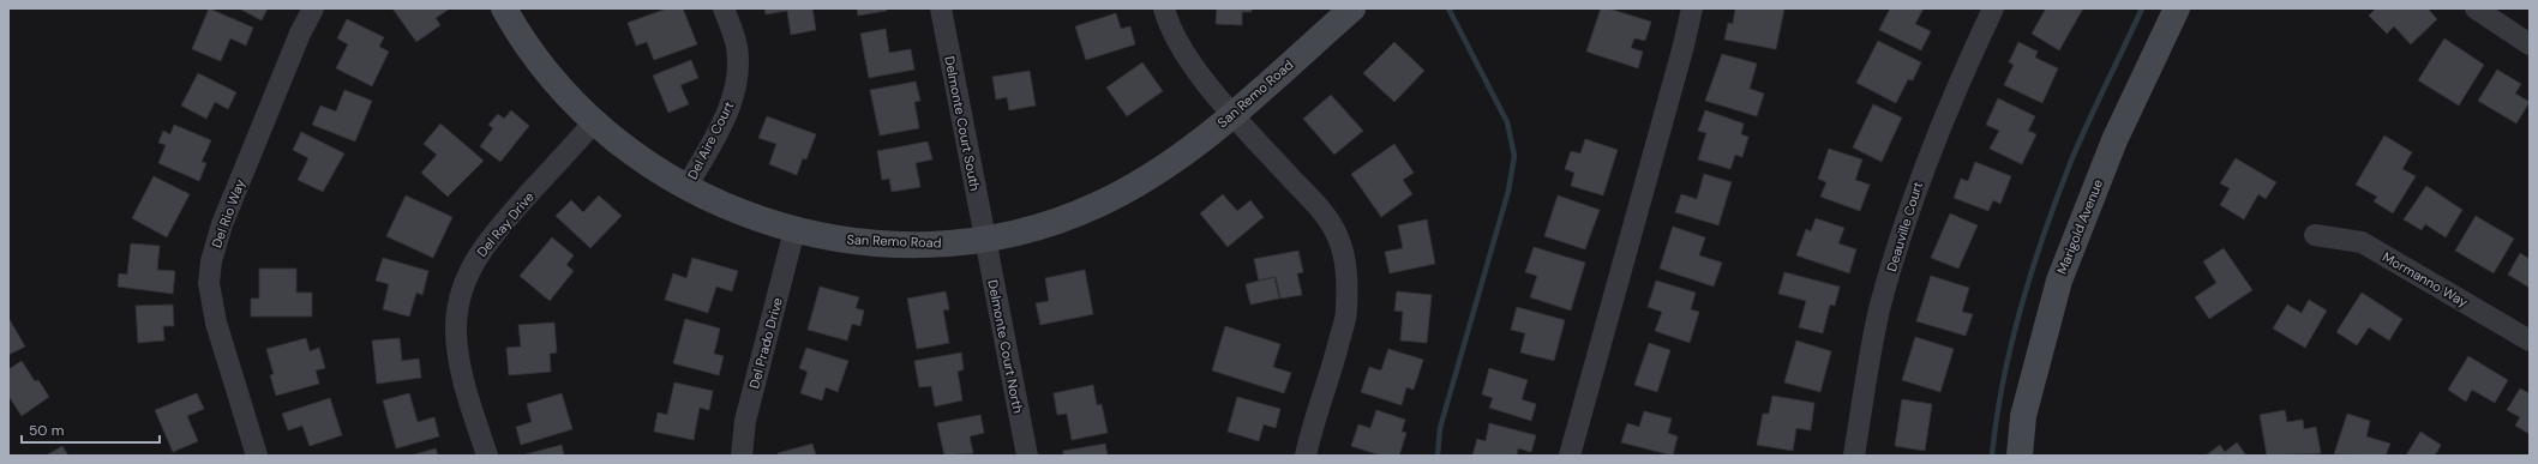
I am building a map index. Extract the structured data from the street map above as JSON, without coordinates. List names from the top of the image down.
{
  "streets": {
    "street": [
      "San Remo Road",
      "Delmonte Court South",
      "Del Aire Court",
      "Del Rio Way",
      "Del Ray Drive",
      "Deauville Court",
      "Marigold Avenue",
      "Mormanno Way",
      "Del Prado Drive",
      "Delmonte Court North"
    ]
  },
  "crossings": [
    ["San Remo Road", "Delmonte Court South"],
    ["San Remo Road", "Del Aire Court"],
    ["San Remo Road", "Del Ray Drive"],
    ["San Remo Road", "Del Prado Drive"],
    ["San Remo Road", "Delmonte Court North"],
    ["Delmonte Court South", "Delmonte Court North"]
  ],
  "scale_bar": "50 m"
}
